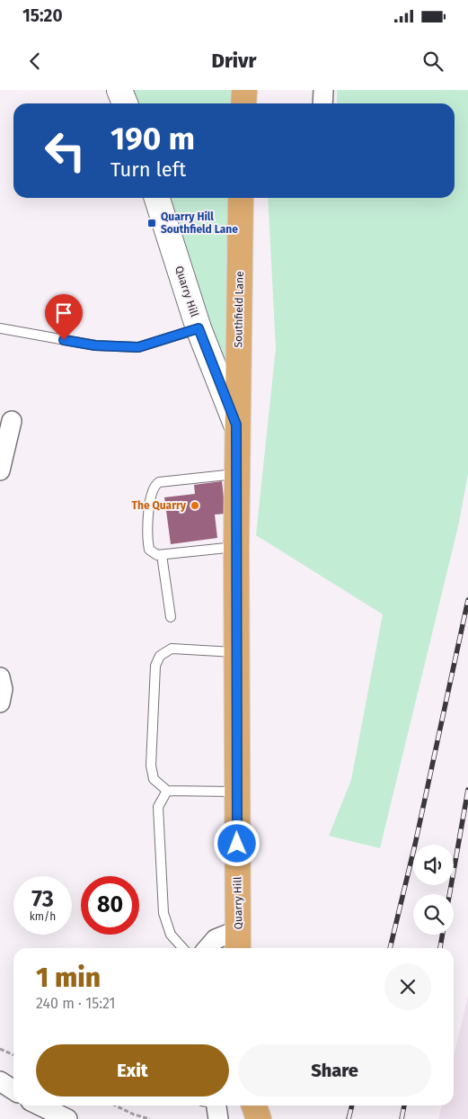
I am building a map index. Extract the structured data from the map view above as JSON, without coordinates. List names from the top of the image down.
{
  "streets": {
    "highway": ["Quarry Hill", "Southfield Lane"]
  },
  "crossings": [
    ["Quarry Hill", "Southfield Lane"]
  ],
  "places": {
    "transit": ["Quarry Hill Southfield Lane"],
    "other": ["The Quarry"]
  },
  "page": {
    "status": "15:20",
    "header": "Drivr",
    "turn": ["190 m", "Turn left"],
    "speed": "73 km/h",
    "limit": "80",
    "heading": ["1 min", "240 m · 15:21"],
    "buttons": ["Exit", "Share"]
  }
}
